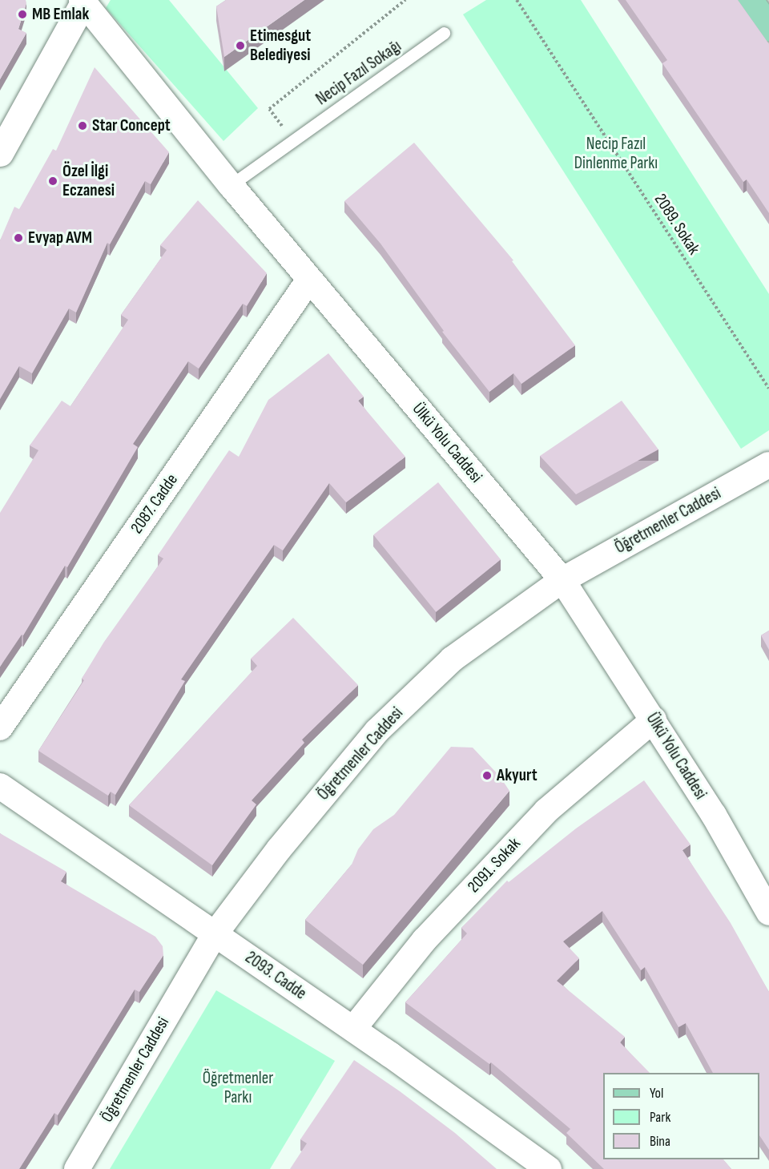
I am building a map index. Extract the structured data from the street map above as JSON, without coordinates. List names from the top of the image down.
{
  "streets": {
    "street": [
      "Ülkü Yolu Caddesi",
      "2087. Cadde",
      "Öğretmenler Caddesi",
      "2091. Sokak",
      "2093. Cadde"
    ],
    "lane": ["Necip Fazıl Sokağı"],
    "path": ["2089. Sokak"]
  },
  "crossings": [
    ["Necip Fazıl Sokağı", "Ülkü Yolu Caddesi"],
    ["Ülkü Yolu Caddesi", "2087. Cadde"],
    ["Ülkü Yolu Caddesi", "Öğretmenler Caddesi"],
    ["Ülkü Yolu Caddesi", "2091. Sokak"],
    ["Öğretmenler Caddesi", "2093. Cadde"],
    ["2091. Sokak", "2093. Cadde"]
  ],
  "parks": ["Necip Fazıl Dinlenme Parkı", "Öğretmenler Parkı"],
  "places": [
    "MB Emlak",
    "Etimesgut Belediyesi",
    "Star Concept",
    "Özel İlgi Eczanesi",
    "Evyap AVM",
    "Akyurt"
  ],
  "legend": ["Yol", "Park", "Bina"]
}
